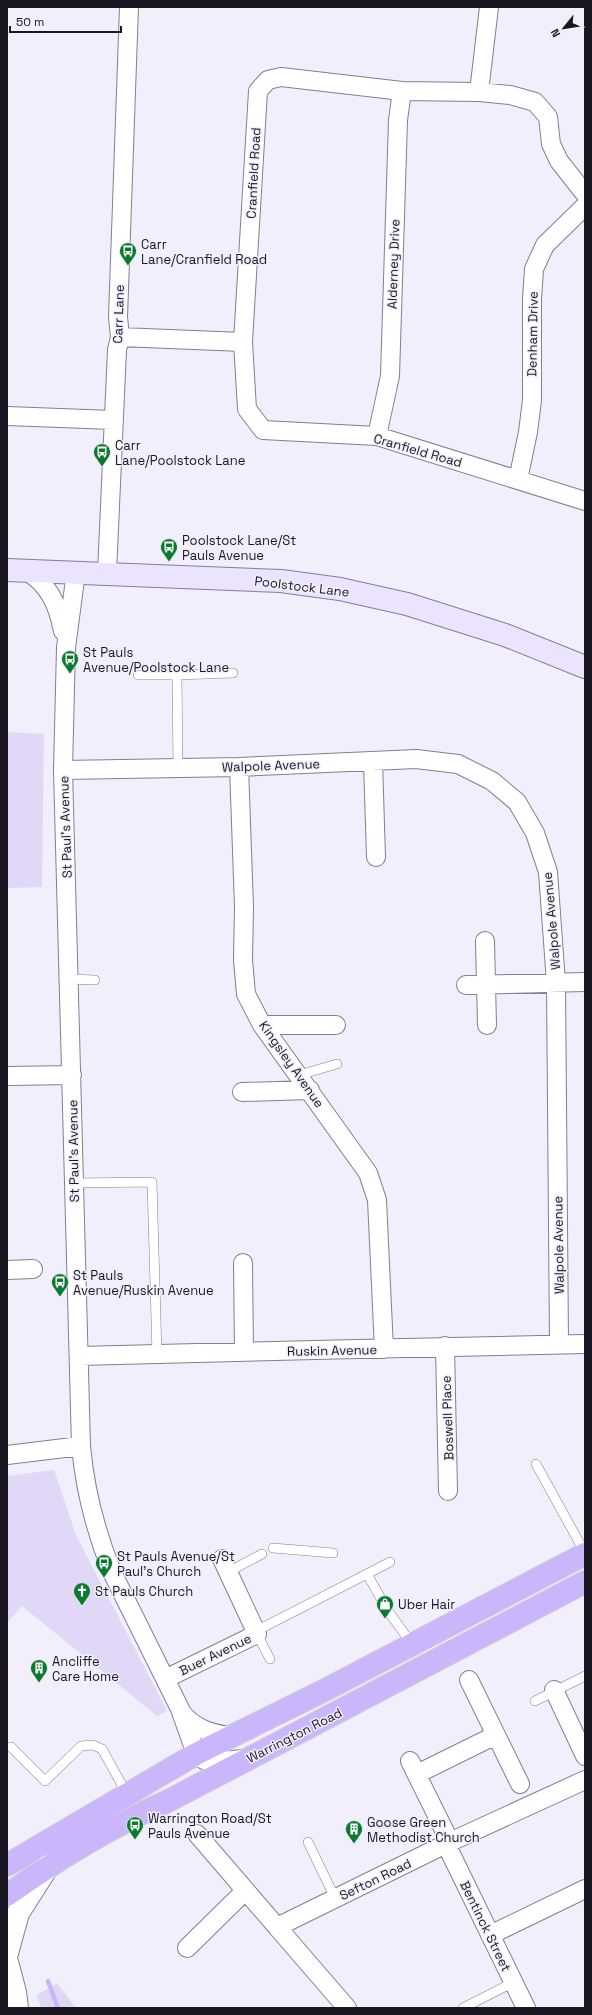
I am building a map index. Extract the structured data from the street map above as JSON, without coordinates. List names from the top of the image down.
{
  "streets": {
    "highway": ["Warrington Road"],
    "main road": ["Poolstock Lane"],
    "street": [
      "Cranfield Road",
      "Alderney Drive",
      "Carr Lane",
      "Denham Drive",
      "Walpole Avenue",
      "St Paul's Avenue",
      "Kingsley Avenue",
      "Ruskin Avenue",
      "Boswell Place",
      "Buer Avenue",
      "Sefton Road",
      "Bentinck Street"
    ]
  },
  "crossings": [
    ["Cranfield Road", "Alderney Drive"],
    ["Cranfield Road", "Denham Drive"],
    ["Carr Lane", "Poolstock Lane"],
    ["Poolstock Lane", "St Paul's Avenue"],
    ["Walpole Avenue", "St Paul's Avenue"],
    ["Walpole Avenue", "Kingsley Avenue"],
    ["Walpole Avenue", "Ruskin Avenue"],
    ["St Paul's Avenue", "Ruskin Avenue"],
    ["St Paul's Avenue", "Buer Avenue"],
    ["St Paul's Avenue", "Warrington Road"],
    ["Kingsley Avenue", "Ruskin Avenue"],
    ["Ruskin Avenue", "Boswell Place"],
    ["Sefton Road", "Bentinck Street"]
  ],
  "places": {
    "bus stop": [
      "Carr Lane/Cranfield Road",
      "Carr Lane/Poolstock Lane",
      "Poolstock Lane/St Pauls Avenue",
      "St Pauls Avenue/Poolstock Lane",
      "St Pauls Avenue/Ruskin Avenue",
      "St Pauls Avenue/St Paul's Church",
      "Warrington Road/St Pauls Avenue"
    ],
    "church": ["St Pauls Church"],
    "shop": ["Uber Hair"],
    "building": ["Ancliffe Care Home", "Goose Green Methodist Church"]
  },
  "scale_bar": "50 m",
  "north": "bottom left"
}
